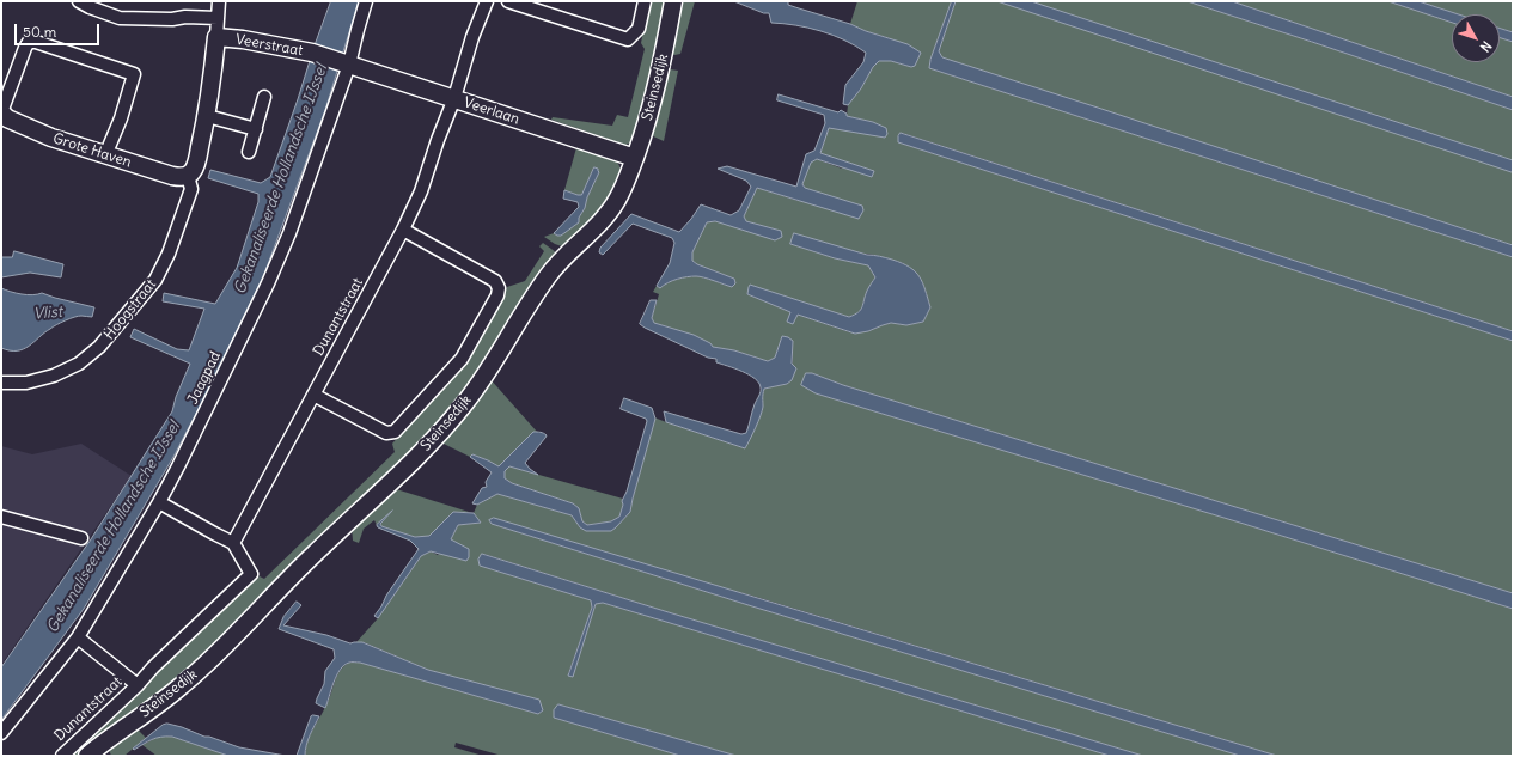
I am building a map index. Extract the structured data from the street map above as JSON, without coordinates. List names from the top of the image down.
{
  "streets": {
    "street": [
      "Veerstraat",
      "Steinsedijk",
      "Veerlaan",
      "Grote Haven",
      "Hoogstraat",
      "Dunantstraat",
      "Jaagpad"
    ]
  },
  "crossings": [
    ["Veerstraat", "Veerlaan"],
    ["Veerstraat", "Hoogstraat"],
    ["Veerstraat", "Jaagpad"],
    ["Steinsedijk", "Veerlaan"],
    ["Veerlaan", "Dunantstraat"],
    ["Veerlaan", "Jaagpad"],
    ["Grote Haven", "Hoogstraat"],
    ["Dunantstraat", "Jaagpad"]
  ],
  "water": ["Gekanaliseerde Hollandsche IJssel", "Vlist"],
  "scale_bar": "50 m",
  "north": "bottom right"
}
